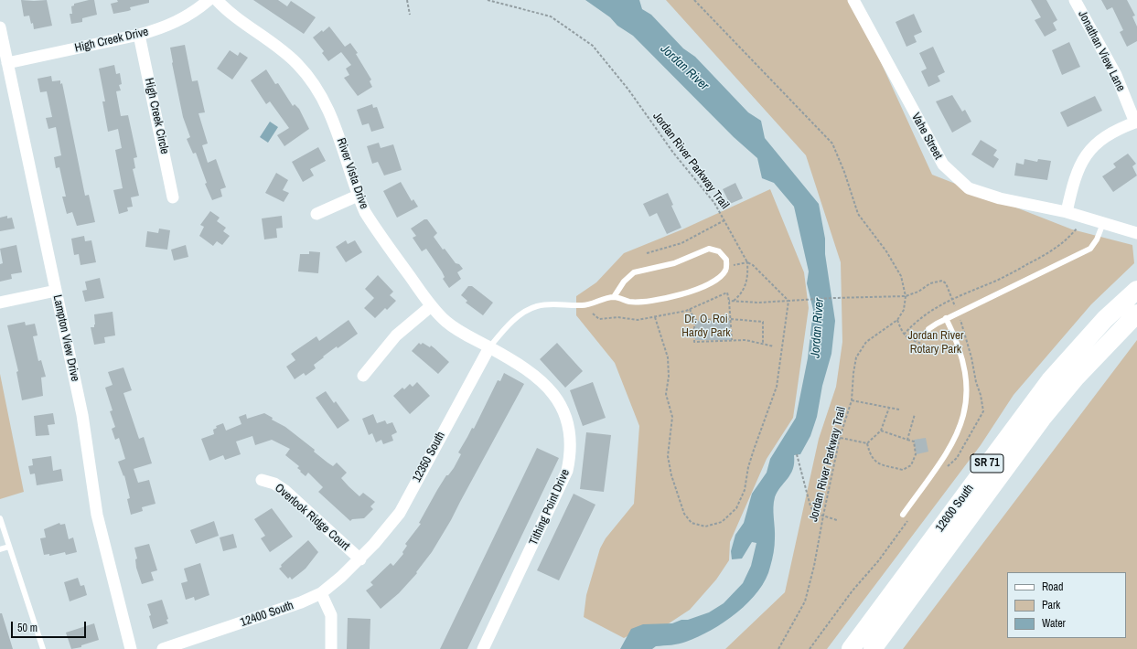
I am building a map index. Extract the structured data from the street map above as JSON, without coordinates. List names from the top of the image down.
{
  "streets": {
    "main road": ["SR 71", "12600 South"],
    "street": [
      "High Creek Drive",
      "Jonathan View Lane",
      "High Creek Circle",
      "Vahe Street",
      "River Vista Drive",
      "Lampton View Drive",
      "12350 South",
      "Tithing Point Drive",
      "Overlook Ridge Court",
      "12400 South"
    ],
    "path": ["Jordan River Parkway Trail"]
  },
  "crossings": [
    ["High Creek Drive", "High Creek Circle"],
    ["High Creek Drive", "Lampton View Drive"],
    ["River Vista Drive", "12350 South"],
    ["River Vista Drive", "Tithing Point Drive"],
    ["12350 South", "Tithing Point Drive"],
    ["12350 South", "Overlook Ridge Court"],
    ["12350 South", "12400 South"],
    ["Overlook Ridge Court", "12400 South"]
  ],
  "water": ["Jordan River"],
  "parks": ["Dr. O. Roi Hardy Park", "Jordan River Rotary Park"],
  "legend": ["Road", "Park", "Water"],
  "scale_bar": "50 m"
}
